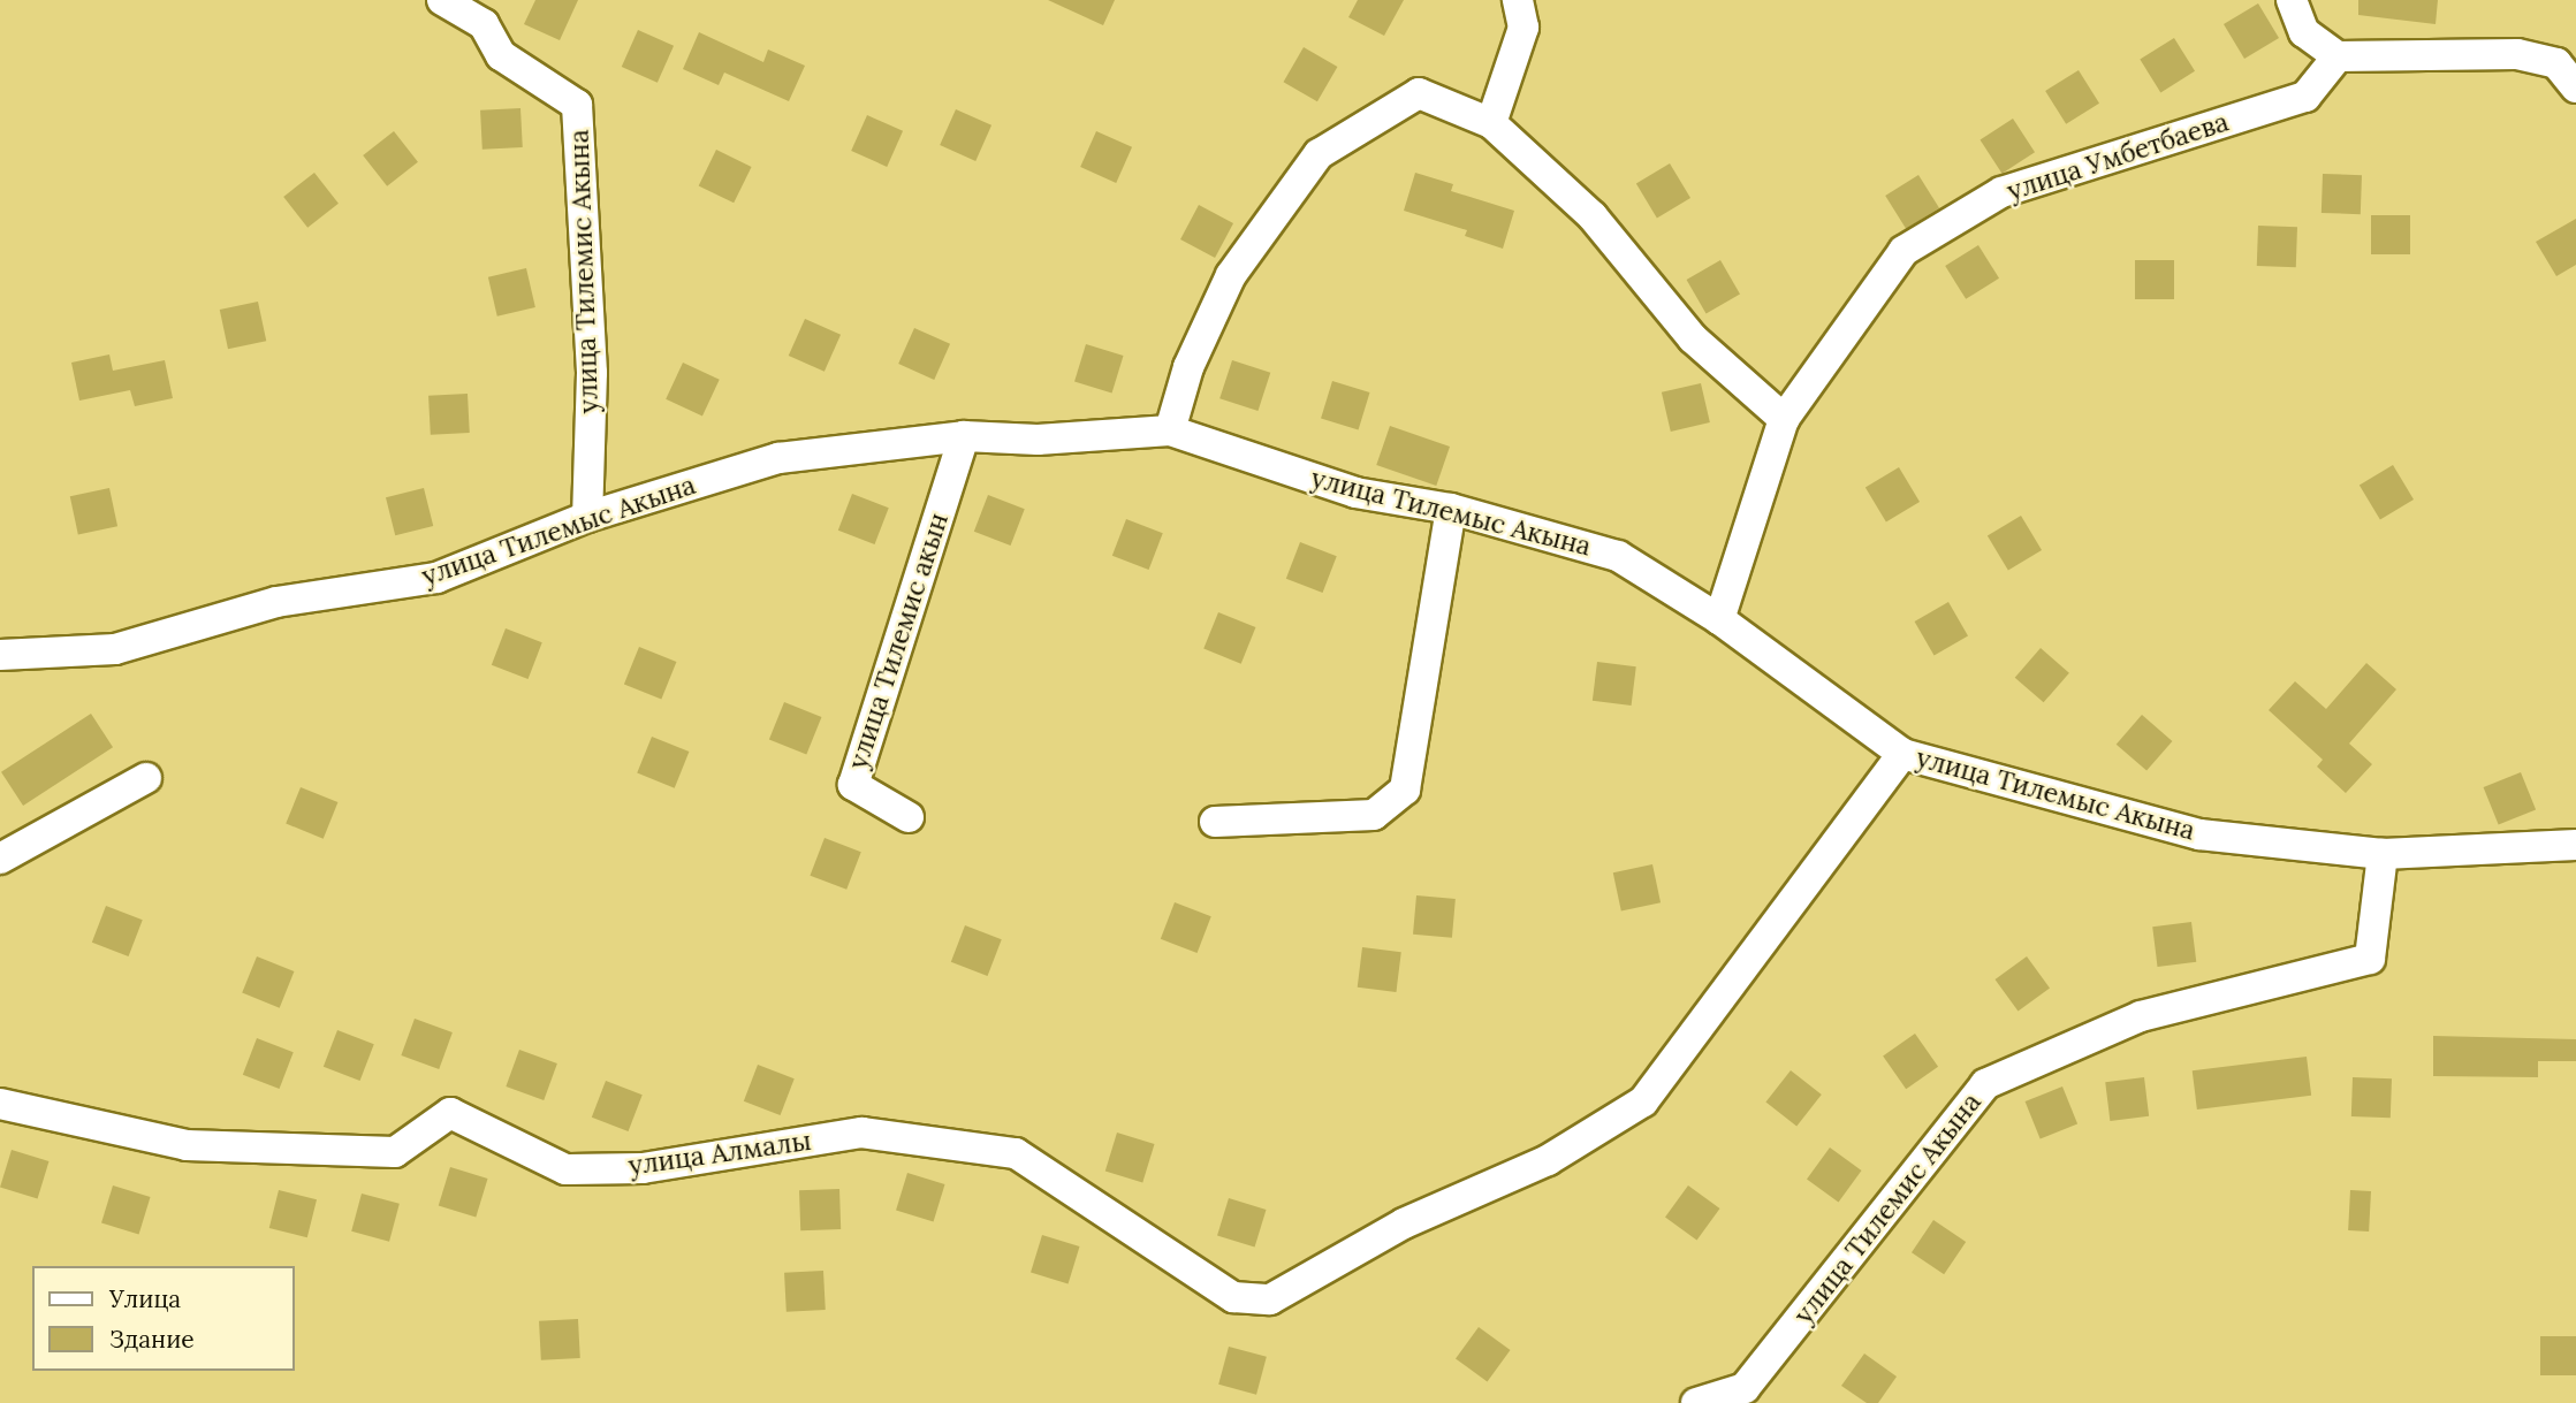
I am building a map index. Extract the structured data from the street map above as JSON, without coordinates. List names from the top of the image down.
{
  "streets": {
    "street": [
      "улица Умбетбаева",
      "улица Тилемис Акына",
      "улица Тилемыс Акына",
      "улица Тилемис акын",
      "улица Алмалы"
    ]
  },
  "crossings": [
    ["улица Тилемис Акына", "улица Тилемыс Акына"],
    ["улица Тилемыс Акына", "улица Тилемис акын"],
    ["улица Тилемыс Акына", "улица Алмалы"]
  ],
  "legend": ["Улица", "Здание"]
}
